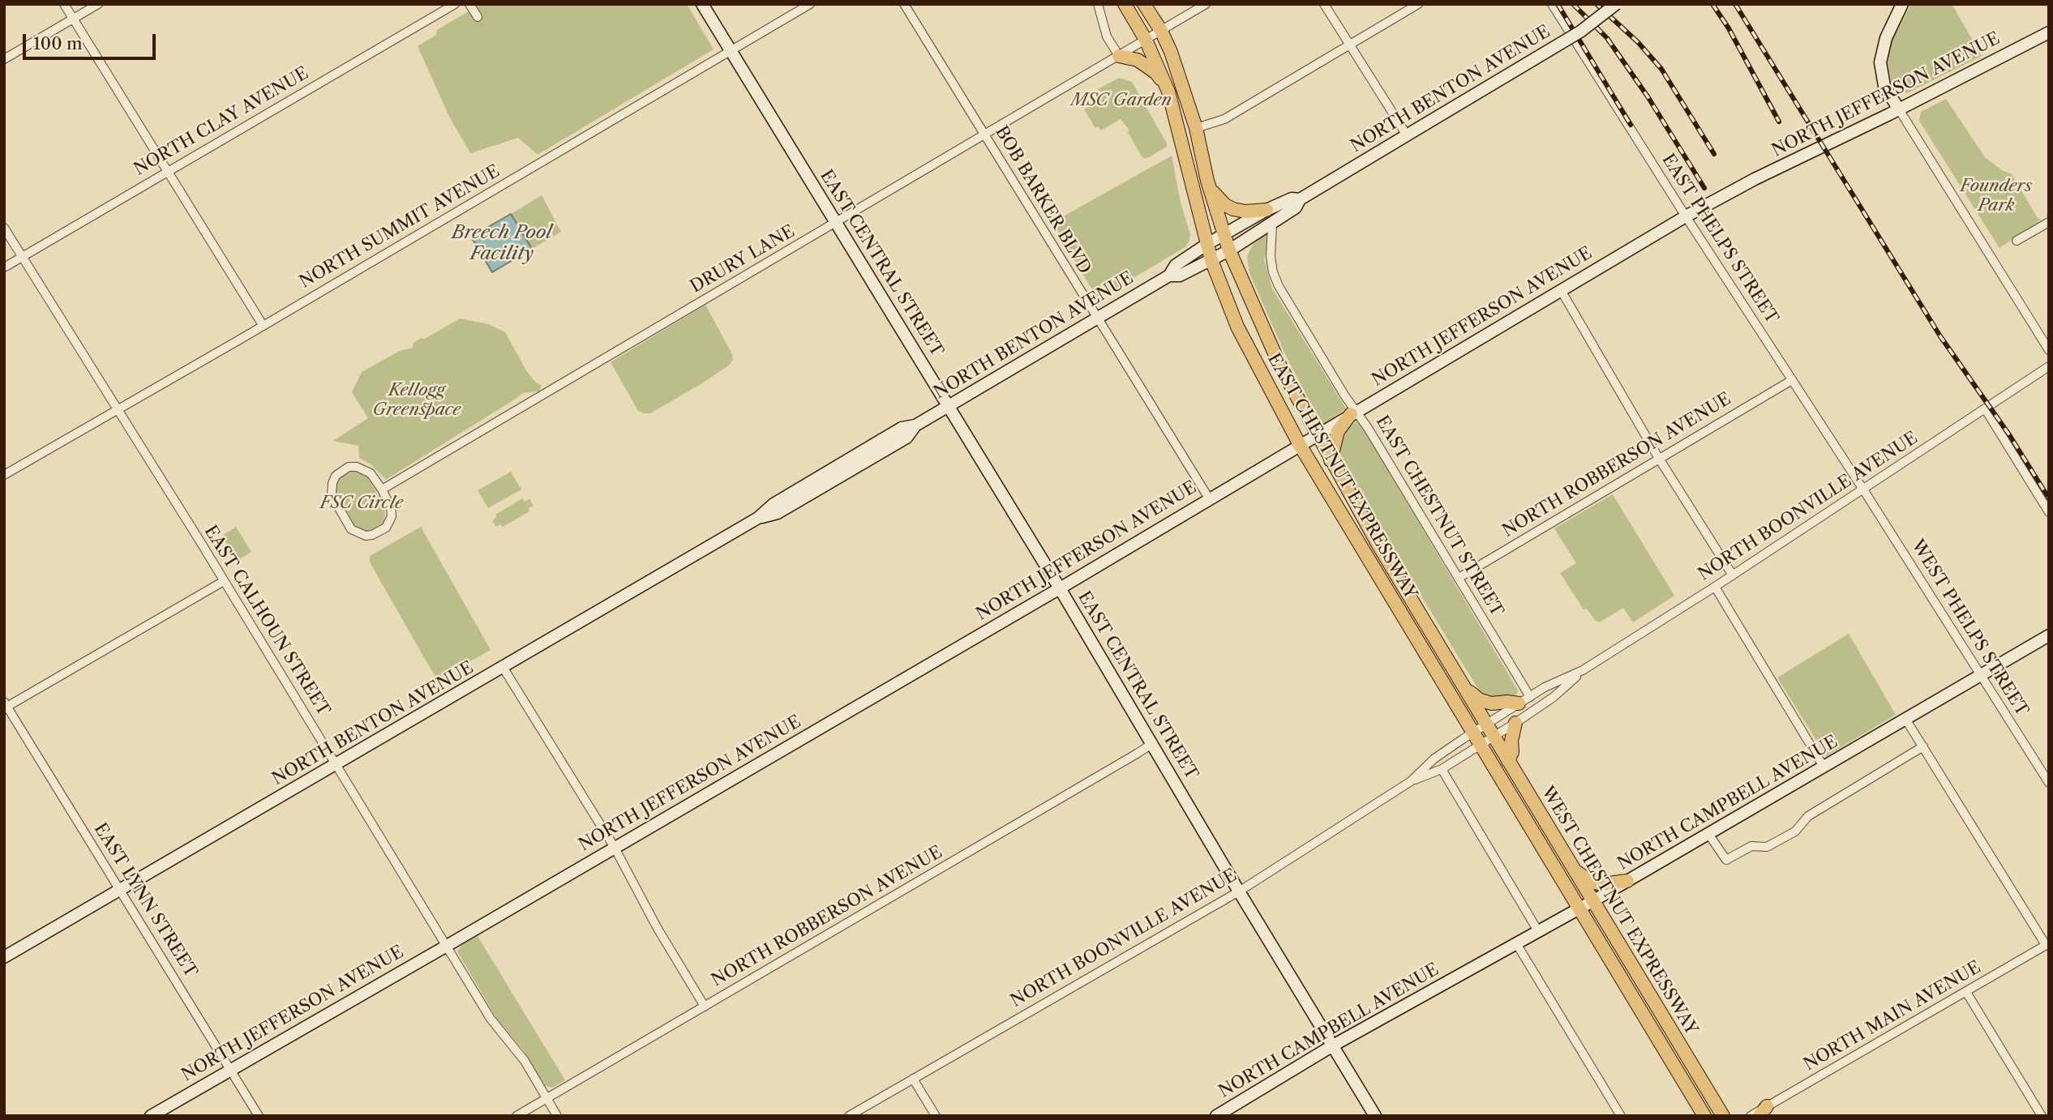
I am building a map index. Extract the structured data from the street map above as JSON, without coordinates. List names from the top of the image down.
{
  "streets": {
    "main road": [
      "NORTH BENTON AVENUE",
      "NORTH JEFFERSON AVENUE",
      "EAST CENTRAL STREET",
      "EAST CHESTNUT EXPRESSWAY",
      "NORTH CAMPBELL AVENUE",
      "WEST CHESTNUT EXPRESSWAY"
    ],
    "street": [
      "NORTH CLAY AVENUE",
      "BOB BARKER BLVD",
      "NORTH SUMMIT AVENUE",
      "EAST PHELPS STREET",
      "DRURY LANE",
      "NORTH ROBBERSON AVENUE",
      "NORTH BOONVILLE AVENUE",
      "EAST CHESTNUT STREET",
      "EAST CALHOUN STREET",
      "WEST PHELPS STREET",
      "EAST LYNN STREET",
      "NORTH MAIN AVENUE"
    ]
  },
  "crossings": [
    ["NORTH BENTON AVENUE", "BOB BARKER BLVD"],
    ["NORTH BENTON AVENUE", "EAST CENTRAL STREET"],
    ["NORTH BENTON AVENUE", "EAST CHESTNUT EXPRESSWAY"],
    ["NORTH BENTON AVENUE", "EAST CHESTNUT STREET"],
    ["NORTH BENTON AVENUE", "EAST CALHOUN STREET"],
    ["NORTH BENTON AVENUE", "EAST LYNN STREET"],
    ["NORTH JEFFERSON AVENUE", "BOB BARKER BLVD"],
    ["NORTH JEFFERSON AVENUE", "EAST PHELPS STREET"],
    ["NORTH JEFFERSON AVENUE", "EAST CENTRAL STREET"],
    ["NORTH JEFFERSON AVENUE", "EAST CHESTNUT EXPRESSWAY"],
    ["NORTH JEFFERSON AVENUE", "EAST CHESTNUT STREET"],
    ["NORTH JEFFERSON AVENUE", "EAST CALHOUN STREET"],
    ["NORTH JEFFERSON AVENUE", "EAST LYNN STREET"],
    ["NORTH CLAY AVENUE", "EAST CALHOUN STREET"],
    ["BOB BARKER BLVD", "DRURY LANE"],
    ["NORTH SUMMIT AVENUE", "EAST CENTRAL STREET"],
    ["NORTH SUMMIT AVENUE", "EAST CALHOUN STREET"],
    ["EAST PHELPS STREET", "NORTH ROBBERSON AVENUE"],
    ["EAST PHELPS STREET", "NORTH BOONVILLE AVENUE"],
    ["EAST PHELPS STREET", "WEST PHELPS STREET"],
    ["DRURY LANE", "EAST CENTRAL STREET"],
    ["DRURY LANE", "EAST CHESTNUT EXPRESSWAY"],
    ["EAST CENTRAL STREET", "NORTH ROBBERSON AVENUE"],
    ["EAST CENTRAL STREET", "NORTH BOONVILLE AVENUE"],
    ["EAST CENTRAL STREET", "NORTH CAMPBELL AVENUE"],
    ["NORTH ROBBERSON AVENUE", "EAST CHESTNUT STREET"],
    ["NORTH ROBBERSON AVENUE", "EAST CALHOUN STREET"],
    ["EAST CHESTNUT EXPRESSWAY", "NORTH BOONVILLE AVENUE"],
    ["EAST CHESTNUT EXPRESSWAY", "WEST CHESTNUT EXPRESSWAY"],
    ["NORTH BOONVILLE AVENUE", "EAST CHESTNUT STREET"],
    ["NORTH BOONVILLE AVENUE", "WEST PHELPS STREET"],
    ["NORTH BOONVILLE AVENUE", "WEST CHESTNUT EXPRESSWAY"],
    ["WEST PHELPS STREET", "NORTH CAMPBELL AVENUE"],
    ["NORTH CAMPBELL AVENUE", "WEST CHESTNUT EXPRESSWAY"]
  ],
  "water": ["Breech Pool Facility"],
  "parks": [
    "MSC Garden",
    "Founders Park",
    "Kellogg Greenspace",
    "FSC Circle"
  ],
  "scale_bar": "100 m"
}
